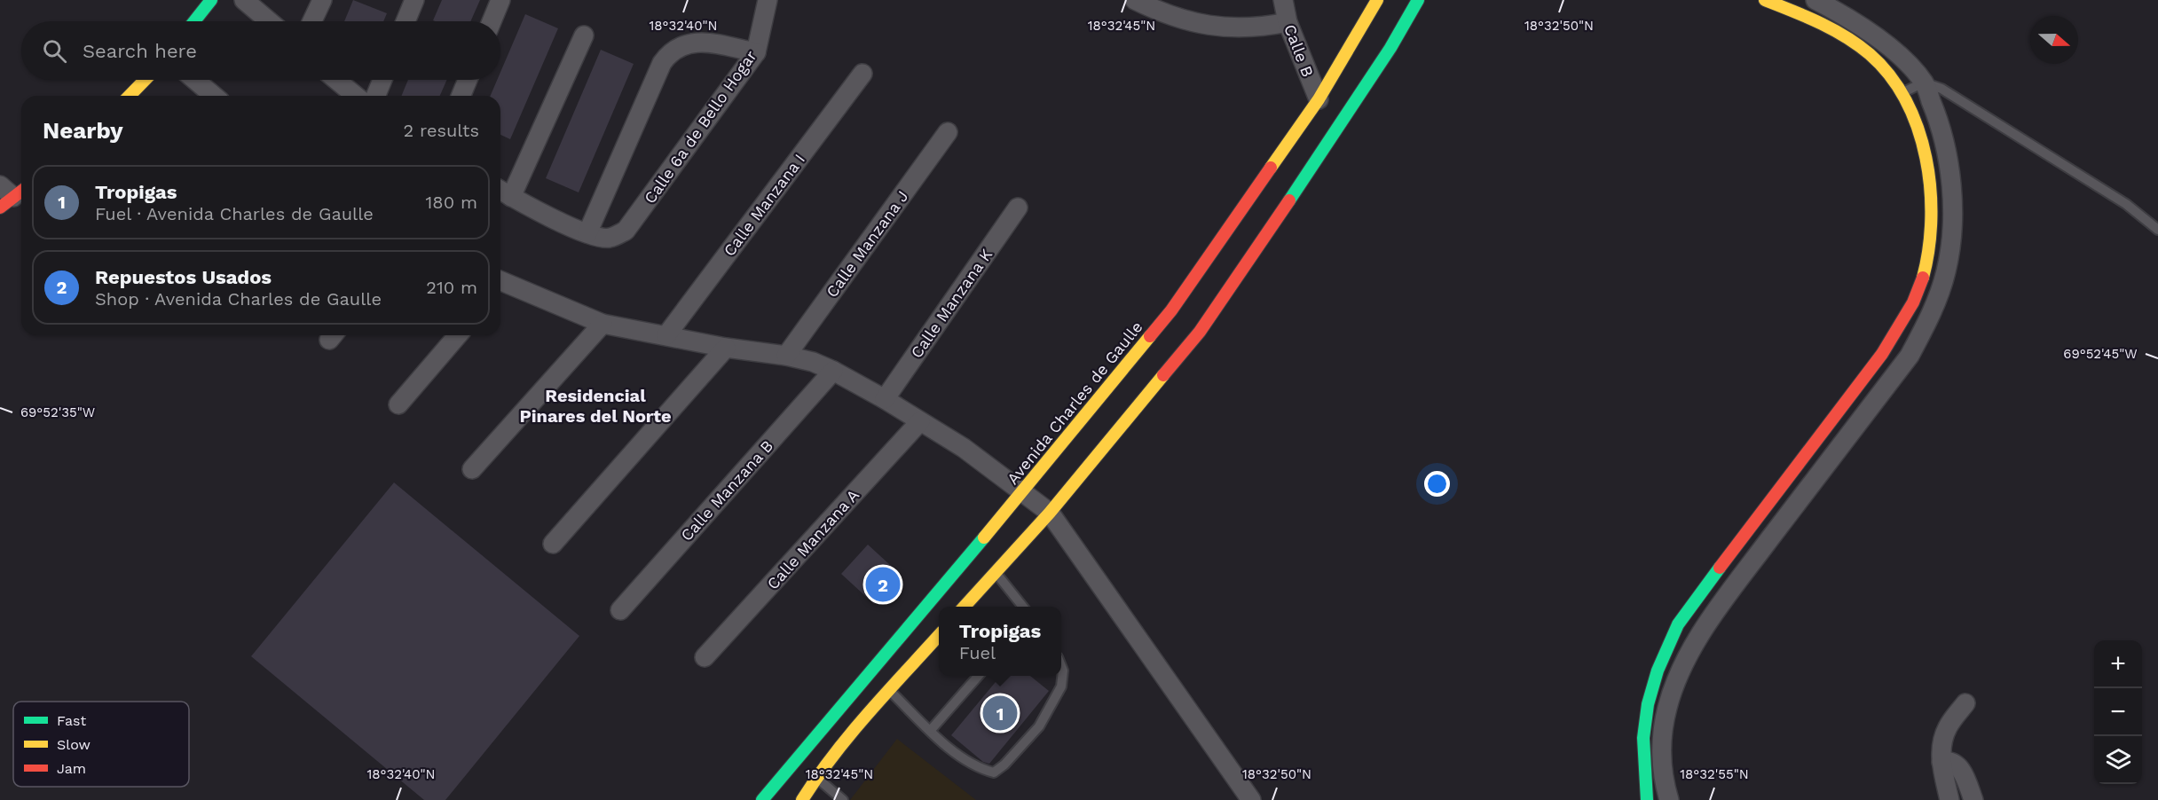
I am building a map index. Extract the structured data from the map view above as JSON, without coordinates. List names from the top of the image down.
{
  "streets": {
    "main road": ["Avenida Charles de Gaulle"],
    "street": [
      "Calle B",
      "Calle 6a de Bello Hogar",
      "Calle Manzana I",
      "Calle Manzana J",
      "Calle Manzana K",
      "Calle Manzana B",
      "Calle Manzana A"
    ]
  },
  "crossings": [
    ["Calle B", "Avenida Charles de Gaulle"]
  ],
  "districts": ["Residencial Pinares del Norte"],
  "legend": ["Fast", "Slow", "Jam"],
  "north": "right",
  "page": {
    "search": "Search here",
    "heading": ["Nearby", "2 results"],
    "list": [
      {
        "mark": "1",
        "name": "Tropigas",
        "note": "Fuel · Avenida Charles de Gaulle",
        "value": "180 m"
      },
      {
        "mark": "2",
        "name": "Repuestos Usados",
        "note": "Shop · Avenida Charles de Gaulle",
        "value": "210 m"
      }
    ],
    "pins": ["2", "1"],
    "popup": ["Tropigas", "Fuel"],
    "map_buttons": ["+", "−"]
  },
  "coordinates": [
    "18°32'40\"N",
    "18°32'45\"N",
    "18°32'50\"N",
    "69°52'45\"W",
    "69°52'35\"W",
    "18°32'55\"N"
  ]
}
